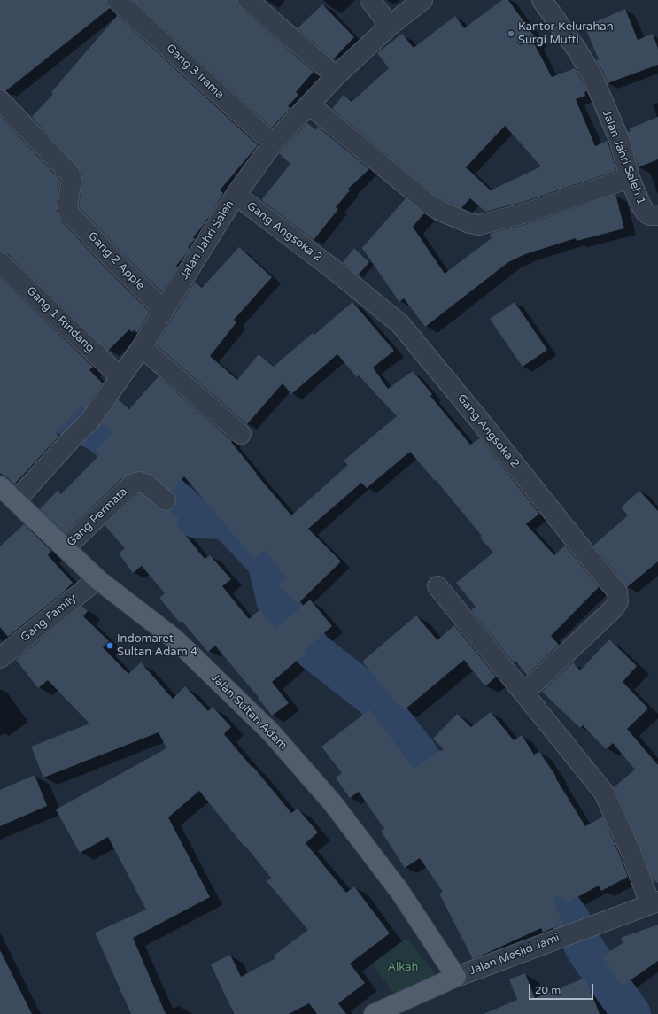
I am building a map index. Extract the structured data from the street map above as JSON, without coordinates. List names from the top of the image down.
{
  "streets": {
    "main road": ["Jalan Sultan Adam", "Jalan Mesjid Jami"],
    "street": [
      "Gang 3 Irama",
      "Jalan Jahri Saleh 1",
      "Gang Angsoka 2",
      "Jalan Jahri Saleh",
      "Gang 2 Apple",
      "Gang 1 Rindang",
      "Gang Permata",
      "Gang Family"
    ]
  },
  "crossings": [
    ["Gang 3 Irama", "Jalan Jahri Saleh"],
    ["Gang Angsoka 2", "Jalan Jahri Saleh"],
    ["Jalan Jahri Saleh", "Gang 2 Apple"],
    ["Jalan Jahri Saleh", "Gang 1 Rindang"],
    ["Jalan Jahri Saleh", "Jalan Sultan Adam"],
    ["Gang Permata", "Jalan Sultan Adam"],
    ["Gang Family", "Jalan Sultan Adam"],
    ["Jalan Sultan Adam", "Jalan Mesjid Jami"]
  ],
  "parks": ["Alkah"],
  "places": ["Kantor Kelurahan Surgi Mufti", "Indomaret Sultan Adam 4"],
  "scale_bar": "20 m"
}
